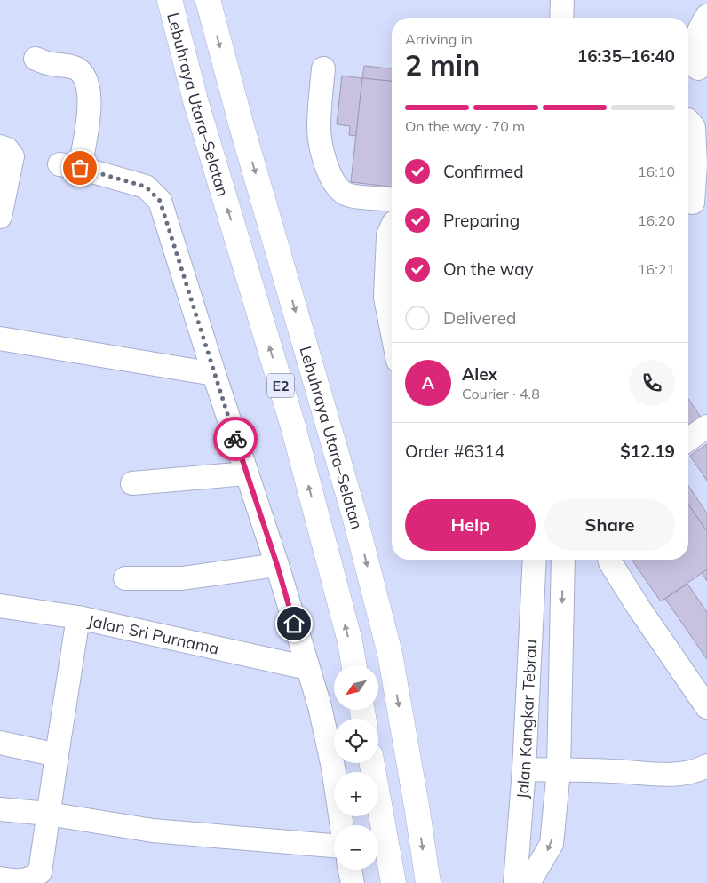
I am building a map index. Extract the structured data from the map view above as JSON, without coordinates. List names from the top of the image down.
{
  "streets": {
    "highway": ["Lebuhraya Utara–Selatan", "E2"],
    "street": ["Jalan Sri Purnama", "Jalan Kangkar Tebrau"]
  },
  "north": "bottom left",
  "page": {
    "heading": ["2 min", "Arriving in", "16:35–16:40"],
    "panel": [
      "Alex",
      "Courier · 4.8",
      "Order #6314",
      "$12.19"
    ],
    "bar": "On the way · 70 m",
    "list": [
      ["Confirmed", "16:10"],
      ["Preparing", "16:20"],
      ["On the way", "16:21"],
      "Delivered"
    ],
    "round": "A",
    "buttons": ["Help", "Share"],
    "map_buttons": ["+", "−"]
  }
}
